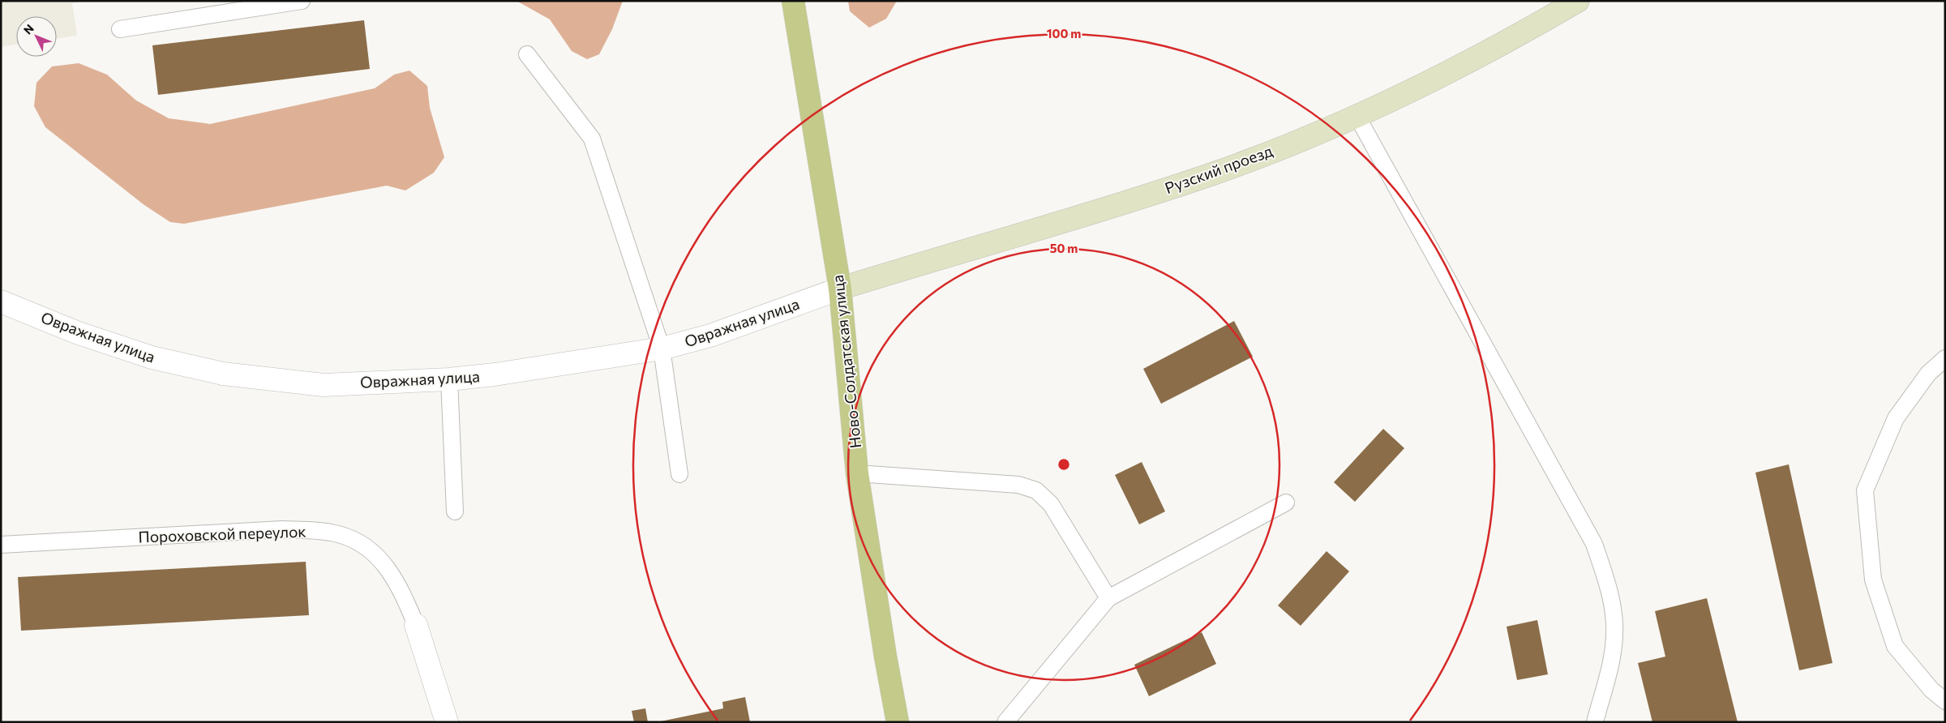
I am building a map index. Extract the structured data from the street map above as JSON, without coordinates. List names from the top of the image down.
{
  "streets": {
    "main road": ["Ново-Солдатская улица"],
    "street": ["Рузский проезд", "Овражная улица", "Пороховской переулок"]
  },
  "crossings": [
    ["Рузский проезд", "Овражная улица"],
    ["Рузский проезд", "Ново-Солдатская улица"],
    ["Овражная улица", "Ново-Солдатская улица"]
  ],
  "north": "top left",
  "rings": ["100 m", "50 m"]
}
